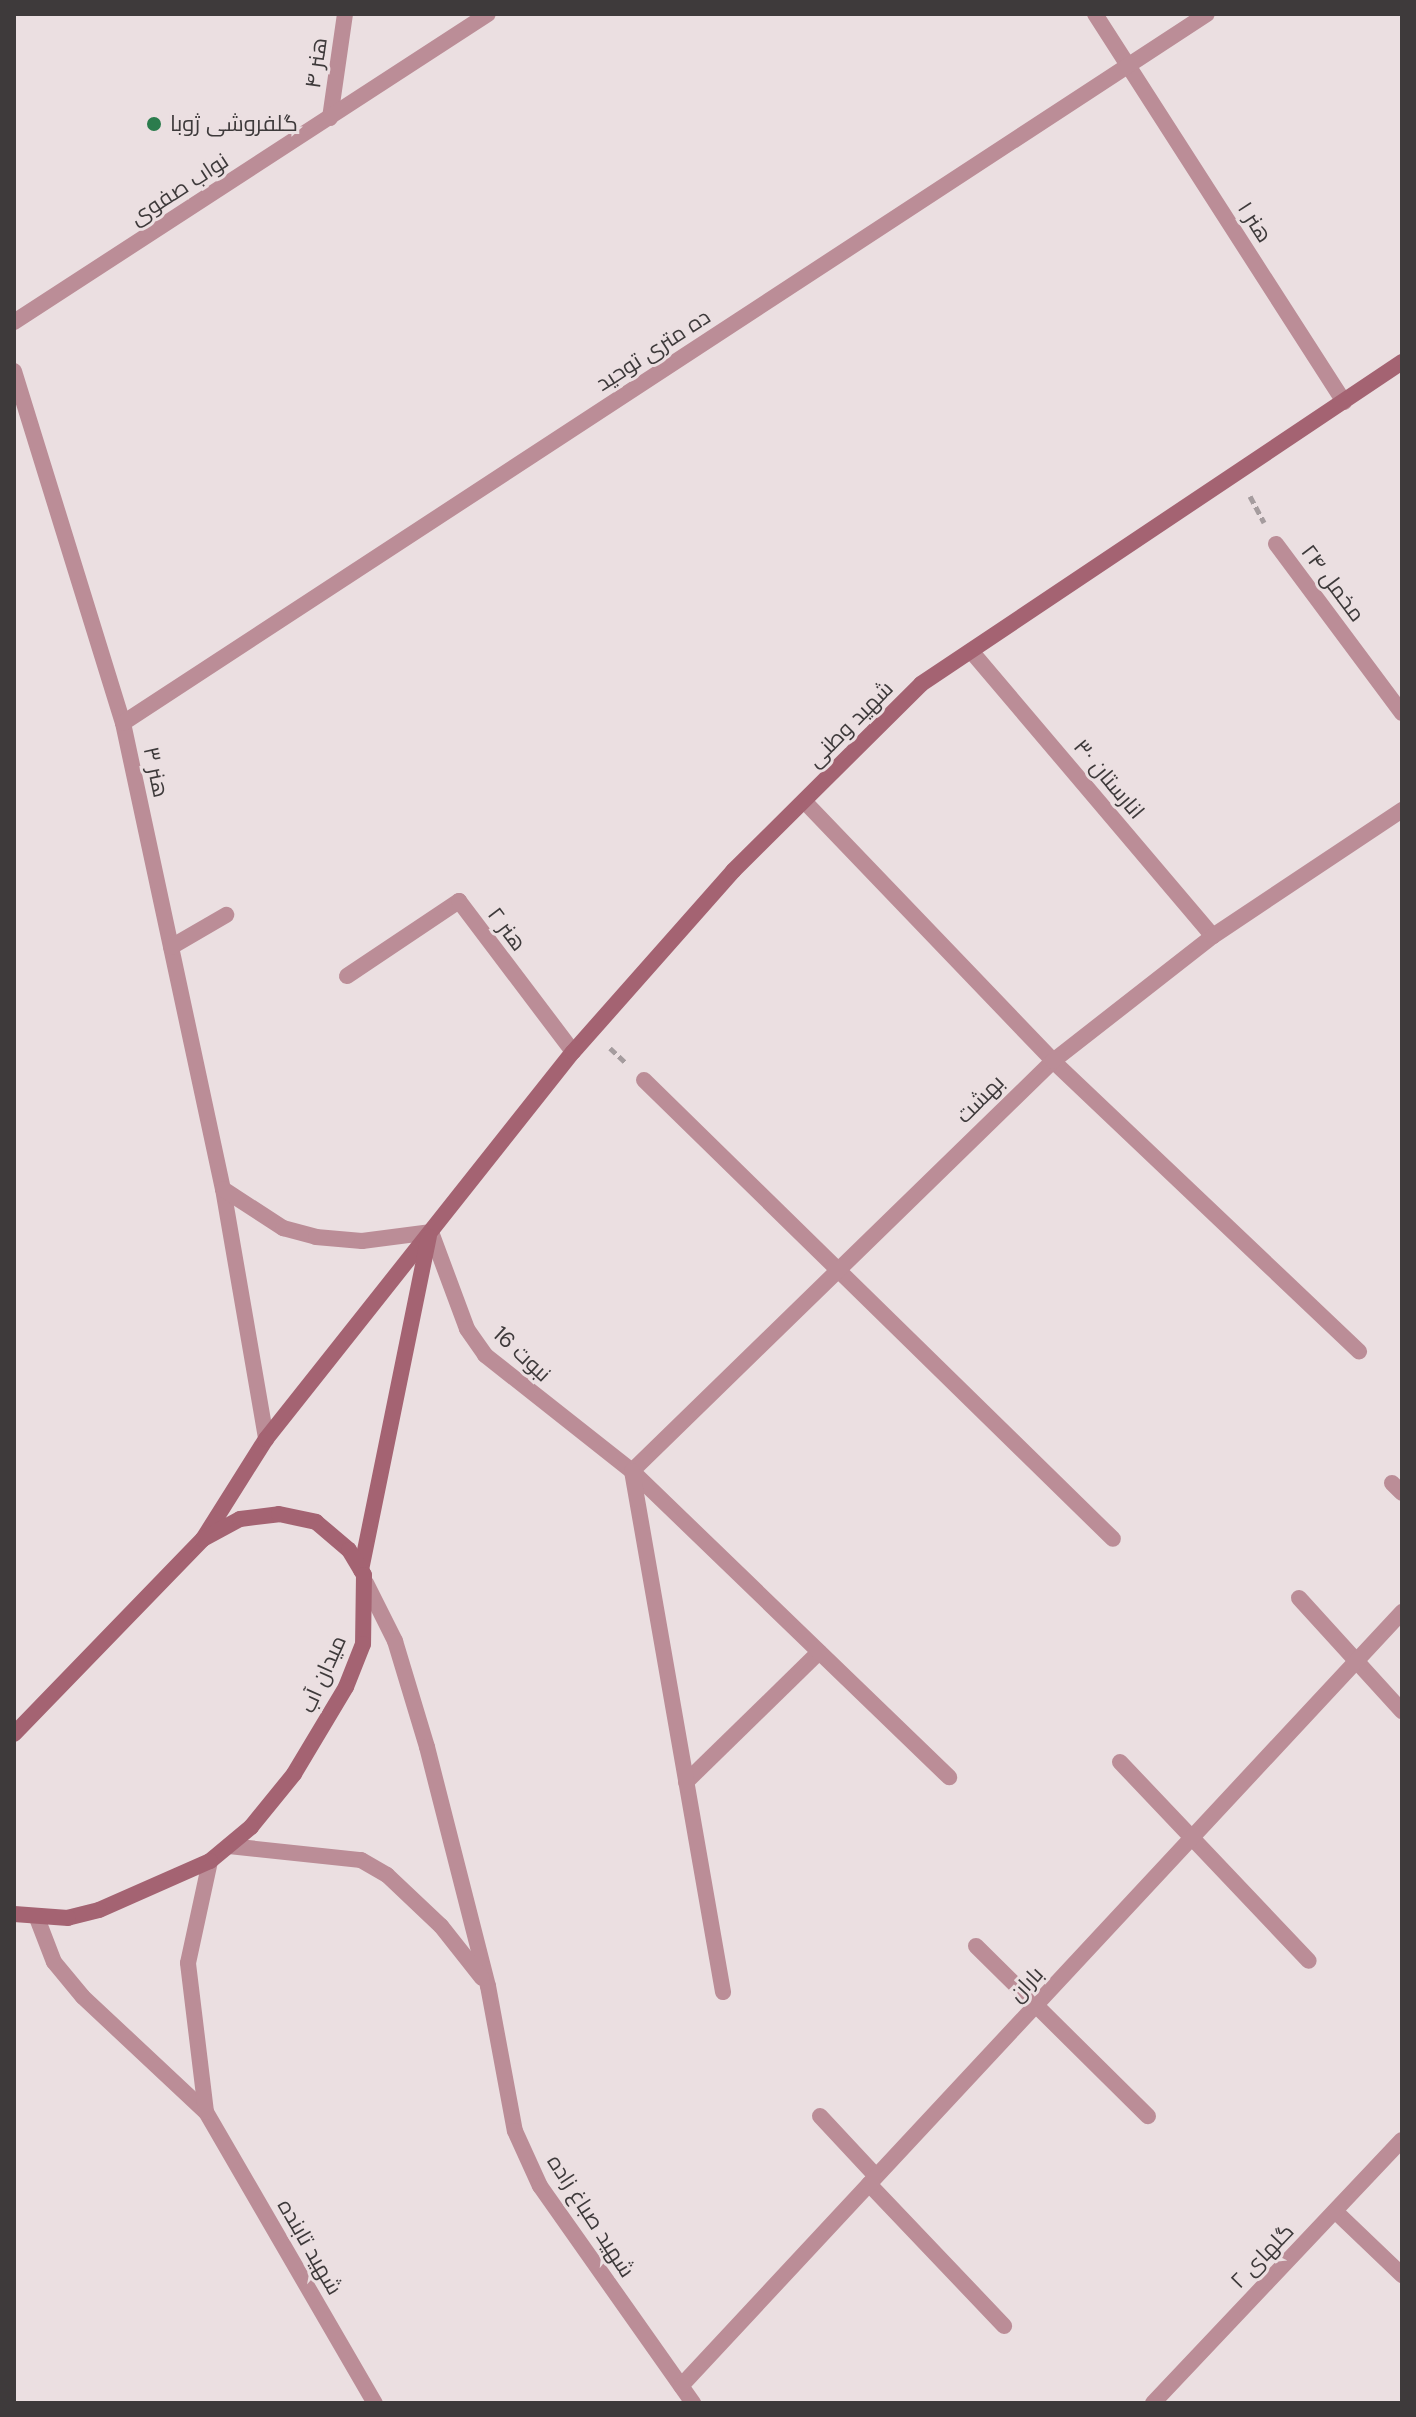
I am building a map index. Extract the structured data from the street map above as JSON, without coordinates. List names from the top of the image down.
{
  "streets": {
    "main road": ["شهید وطنی", "میدان آب"],
    "street": [
      "هنر ۴",
      "نواب صفوی",
      "هنر ۱",
      "ده متری توحید",
      "مخمل ۲۴",
      "هنر ۳",
      "انارستان ۳۰",
      "هنر ۲",
      "بهشت",
      "نبوت 16",
      "باران",
      "شهید صباغ زاده",
      "شهید تابنده",
      "گلهای ۲"
    ]
  },
  "crossings": [
    ["هنر ۴", "نواب صفوی"],
    ["هنر ۱", "ده متری توحید"],
    ["هنر ۱", "شهید وطنی"],
    ["ده متری توحید", "هنر ۳"],
    ["مخمل ۲۴", "شهید وطنی"],
    ["شهید وطنی", "هنر ۳"],
    ["شهید وطنی", "انارستان ۳۰"],
    ["شهید وطنی", "هنر ۲"],
    ["شهید وطنی", "نبوت 16"],
    ["شهید وطنی", "میدان آب"],
    ["انارستان ۳۰", "بهشت"],
    ["بهشت", "نبوت 16"],
    ["نبوت 16", "میدان آب"],
    ["میدان آب", "شهید صباغ زاده"],
    ["باران", "شهید صباغ زاده"]
  ],
  "places": ["گلفروشی ژوبا"]
}
